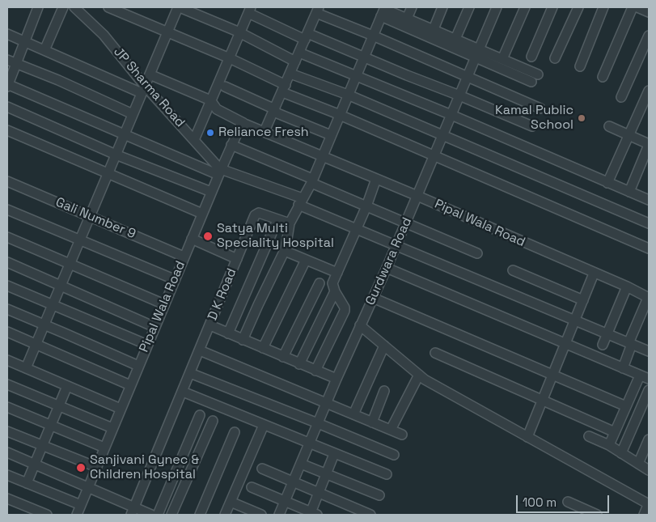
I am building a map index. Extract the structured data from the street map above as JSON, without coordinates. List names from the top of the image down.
{
  "streets": {
    "street": [
      "JP Sharma Road",
      "Gali Number 9",
      "Pipal Wala Road",
      "Gurdwara Road",
      "D K Road"
    ]
  },
  "crossings": [
    ["JP Sharma Road", "Pipal Wala Road"],
    ["Gali Number 9", "Pipal Wala Road"],
    ["Pipal Wala Road", "Gurdwara Road"]
  ],
  "places": [
    "Kamal Public School",
    "Reliance Fresh",
    "Satya Multi Speciality Hospital",
    "Sanjivani Gynec & Children Hospital"
  ],
  "scale_bar": "100 m"
}
